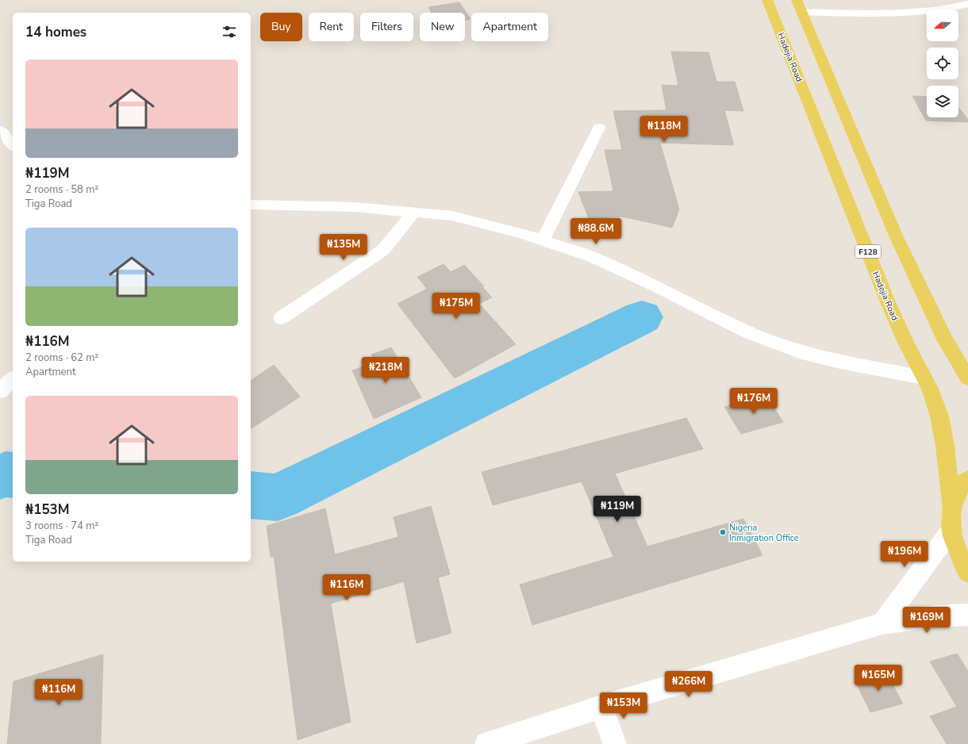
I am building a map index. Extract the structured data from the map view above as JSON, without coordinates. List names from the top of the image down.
{
  "streets": {
    "main road": ["Hadejia Road", "F128"]
  },
  "crossings": [
    ["Hadejia Road", "F128"]
  ],
  "places": ["Nigeria Inmigration Office"],
  "north": "left",
  "page": {
    "chip": [
      "Buy",
      "Rent",
      "Filters",
      "New",
      "Apartment"
    ],
    "heading": "14 homes",
    "list": [
      {
        "name": "₦119M",
        "note": "2 rooms · 58 m² · Tiga Road"
      },
      {
        "name": "₦116M",
        "note": "2 rooms · 62 m² · Apartment"
      },
      {
        "name": "₦153M",
        "note": "3 rooms · 74 m² · Tiga Road"
      }
    ],
    "price": [
      "₦118M",
      "₦88.6M",
      "₦135M",
      "₦175M",
      "₦218M",
      "₦176M",
      "₦119M",
      "₦196M",
      "₦116M",
      "₦169M",
      "₦165M",
      "₦266M",
      "₦116M",
      "₦153M"
    ]
  }
}
